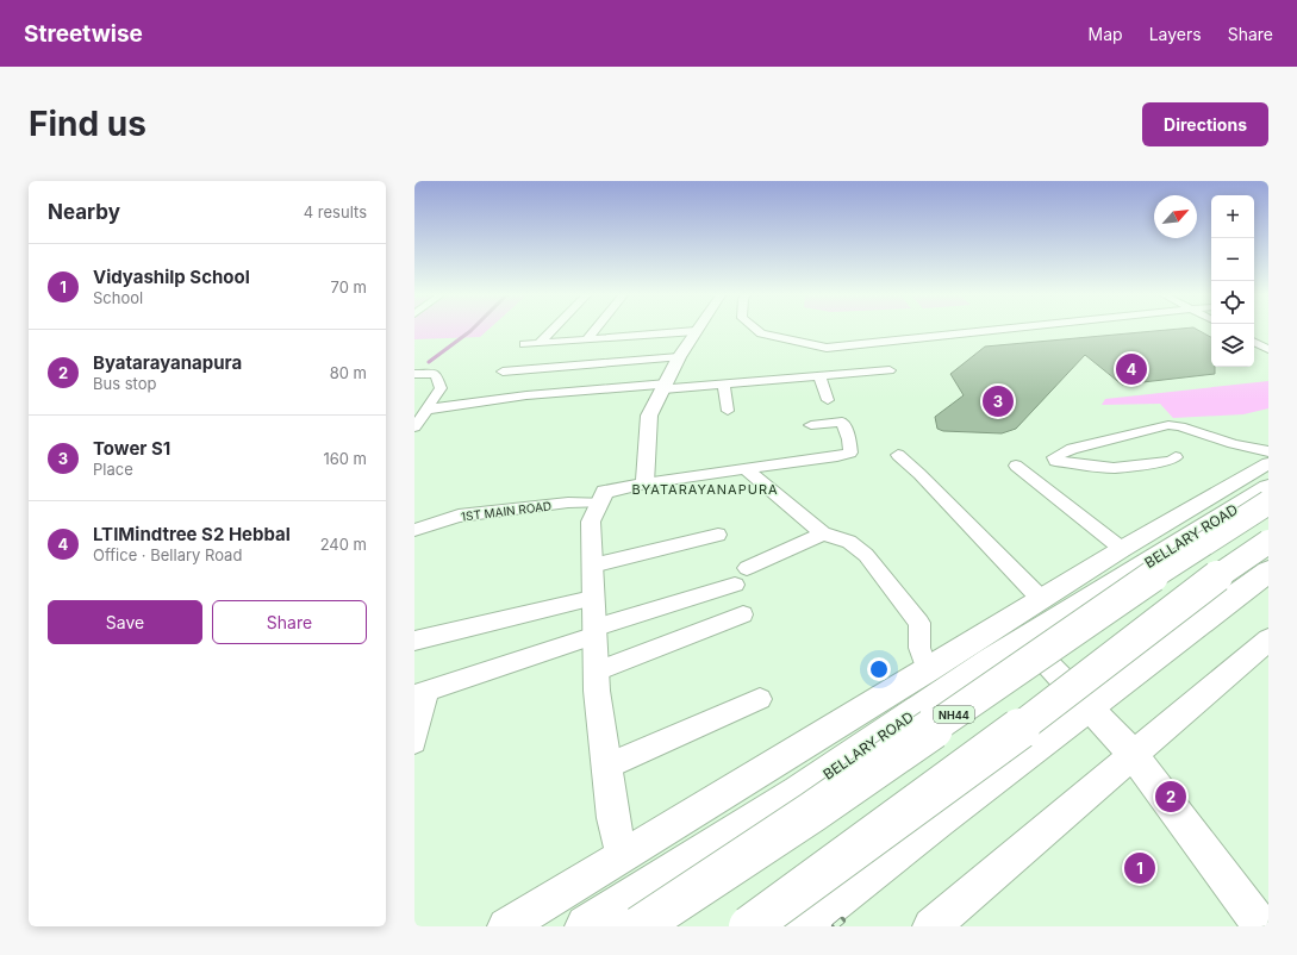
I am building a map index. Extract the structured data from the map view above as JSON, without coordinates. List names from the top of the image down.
{
  "streets": {
    "highway": ["BELLARY ROAD", "NH44"],
    "street": ["1ST MAIN ROAD"]
  },
  "districts": ["BYATARAYANAPURA"],
  "north": "top right",
  "page": {
    "header": "Streetwise",
    "nav": ["Map", "Layers", "Share"],
    "buttons": [
      "Directions",
      ["Save", "Share"]
    ],
    "title": "Find us",
    "heading": ["Nearby", "4 results"],
    "map_buttons": ["+", "−"],
    "list": [
      {
        "mark": "1",
        "name": "Vidyashilp School",
        "note": "School",
        "value": "70 m"
      },
      {
        "mark": "2",
        "name": "Byatarayanapura",
        "note": "Bus stop",
        "value": "80 m"
      },
      {
        "mark": "3",
        "name": "Tower S1",
        "note": "Place",
        "value": "160 m"
      },
      {
        "mark": "4",
        "name": "LTIMindtree S2 Hebbal",
        "note": "Office · Bellary Road",
        "value": "240 m"
      }
    ],
    "pins": [
      "4",
      "3",
      "2",
      "1"
    ]
  }
}
